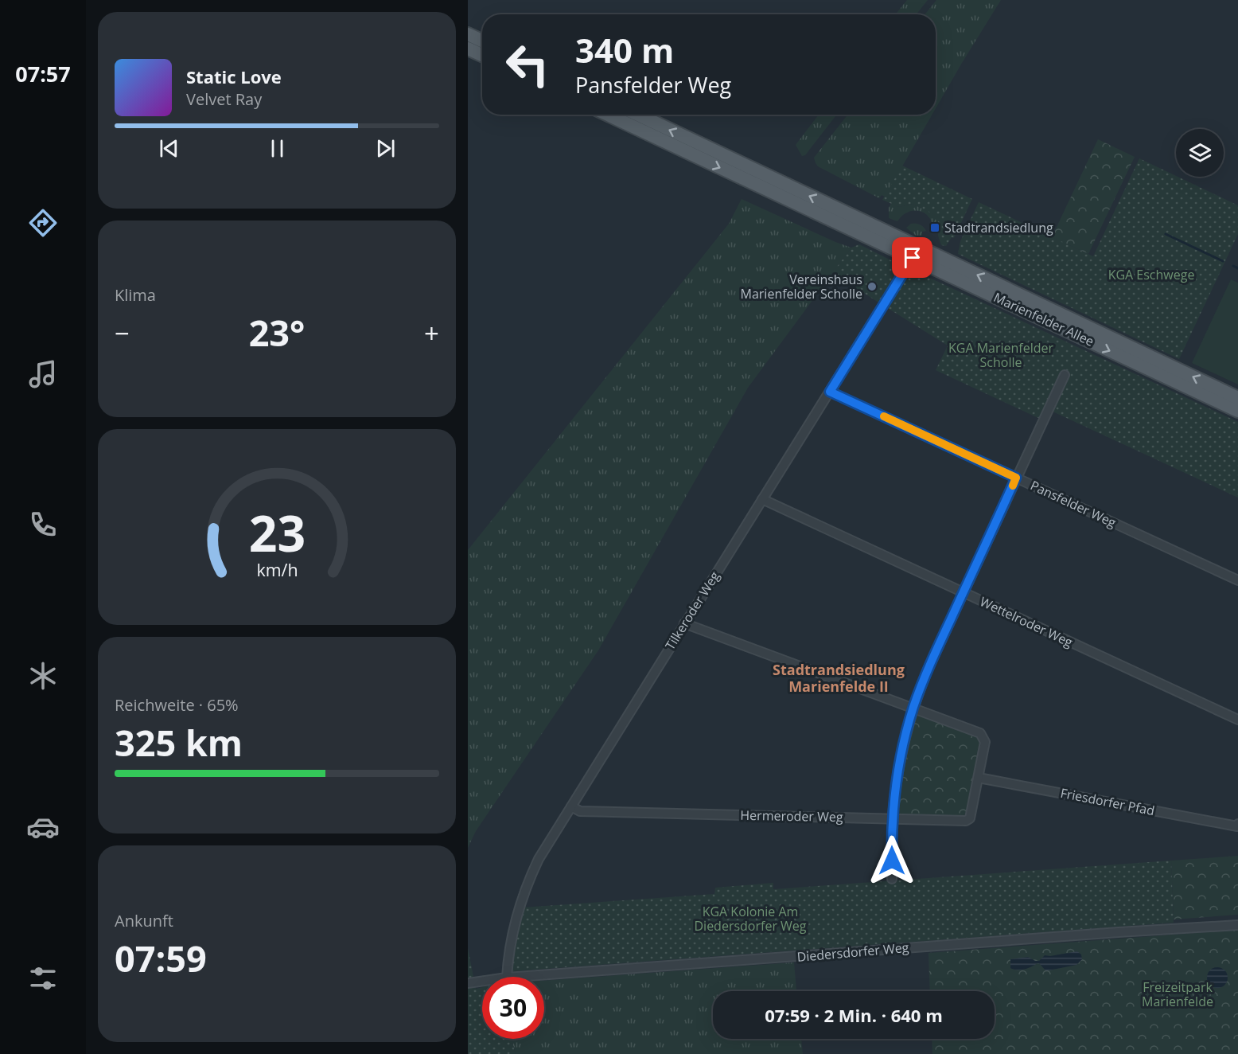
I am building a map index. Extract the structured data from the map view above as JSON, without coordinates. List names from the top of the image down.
{
  "streets": {
    "main road": ["Marienfelder Allee"],
    "street": [
      "Pansfelder Weg",
      "Tilkeroder Weg",
      "Wettelroder Weg",
      "Friesdorfer Pfad",
      "Hermeroder Weg",
      "Diedersdorfer Weg"
    ]
  },
  "crossings": [
    ["Marienfelder Allee", "Tilkeroder Weg"],
    ["Pansfelder Weg", "Tilkeroder Weg"],
    ["Tilkeroder Weg", "Wettelroder Weg"],
    ["Tilkeroder Weg", "Hermeroder Weg"],
    ["Friesdorfer Pfad", "Hermeroder Weg"]
  ],
  "districts": ["Stadtrandsiedlung Marienfelde II"],
  "parks": [
    "KGA Eschwege",
    "KGA Marienfelder Scholle",
    "KGA Kolonie Am Diedersdorfer Weg",
    "Freizeitpark Marienfelde"
  ],
  "places": {
    "transit": ["Stadtrandsiedlung"],
    "other": ["Vereinshaus Marienfelder Scholle"]
  },
  "page": {
    "tabs": "07:57",
    "turn": ["340 m", "Pansfelder Weg"],
    "song": ["Static Love", "Velvet Ray"],
    "tile": [
      "Klima",
      ["Reichweite · 65%", "325 km"],
      ["Ankunft", "07:59"]
    ],
    "heat": ["−", "23°", "+"],
    "limit": "30",
    "trip": "07:59 · 2 Min. · 640 m",
    "gauge": ["23", "km/h"]
  }
}
